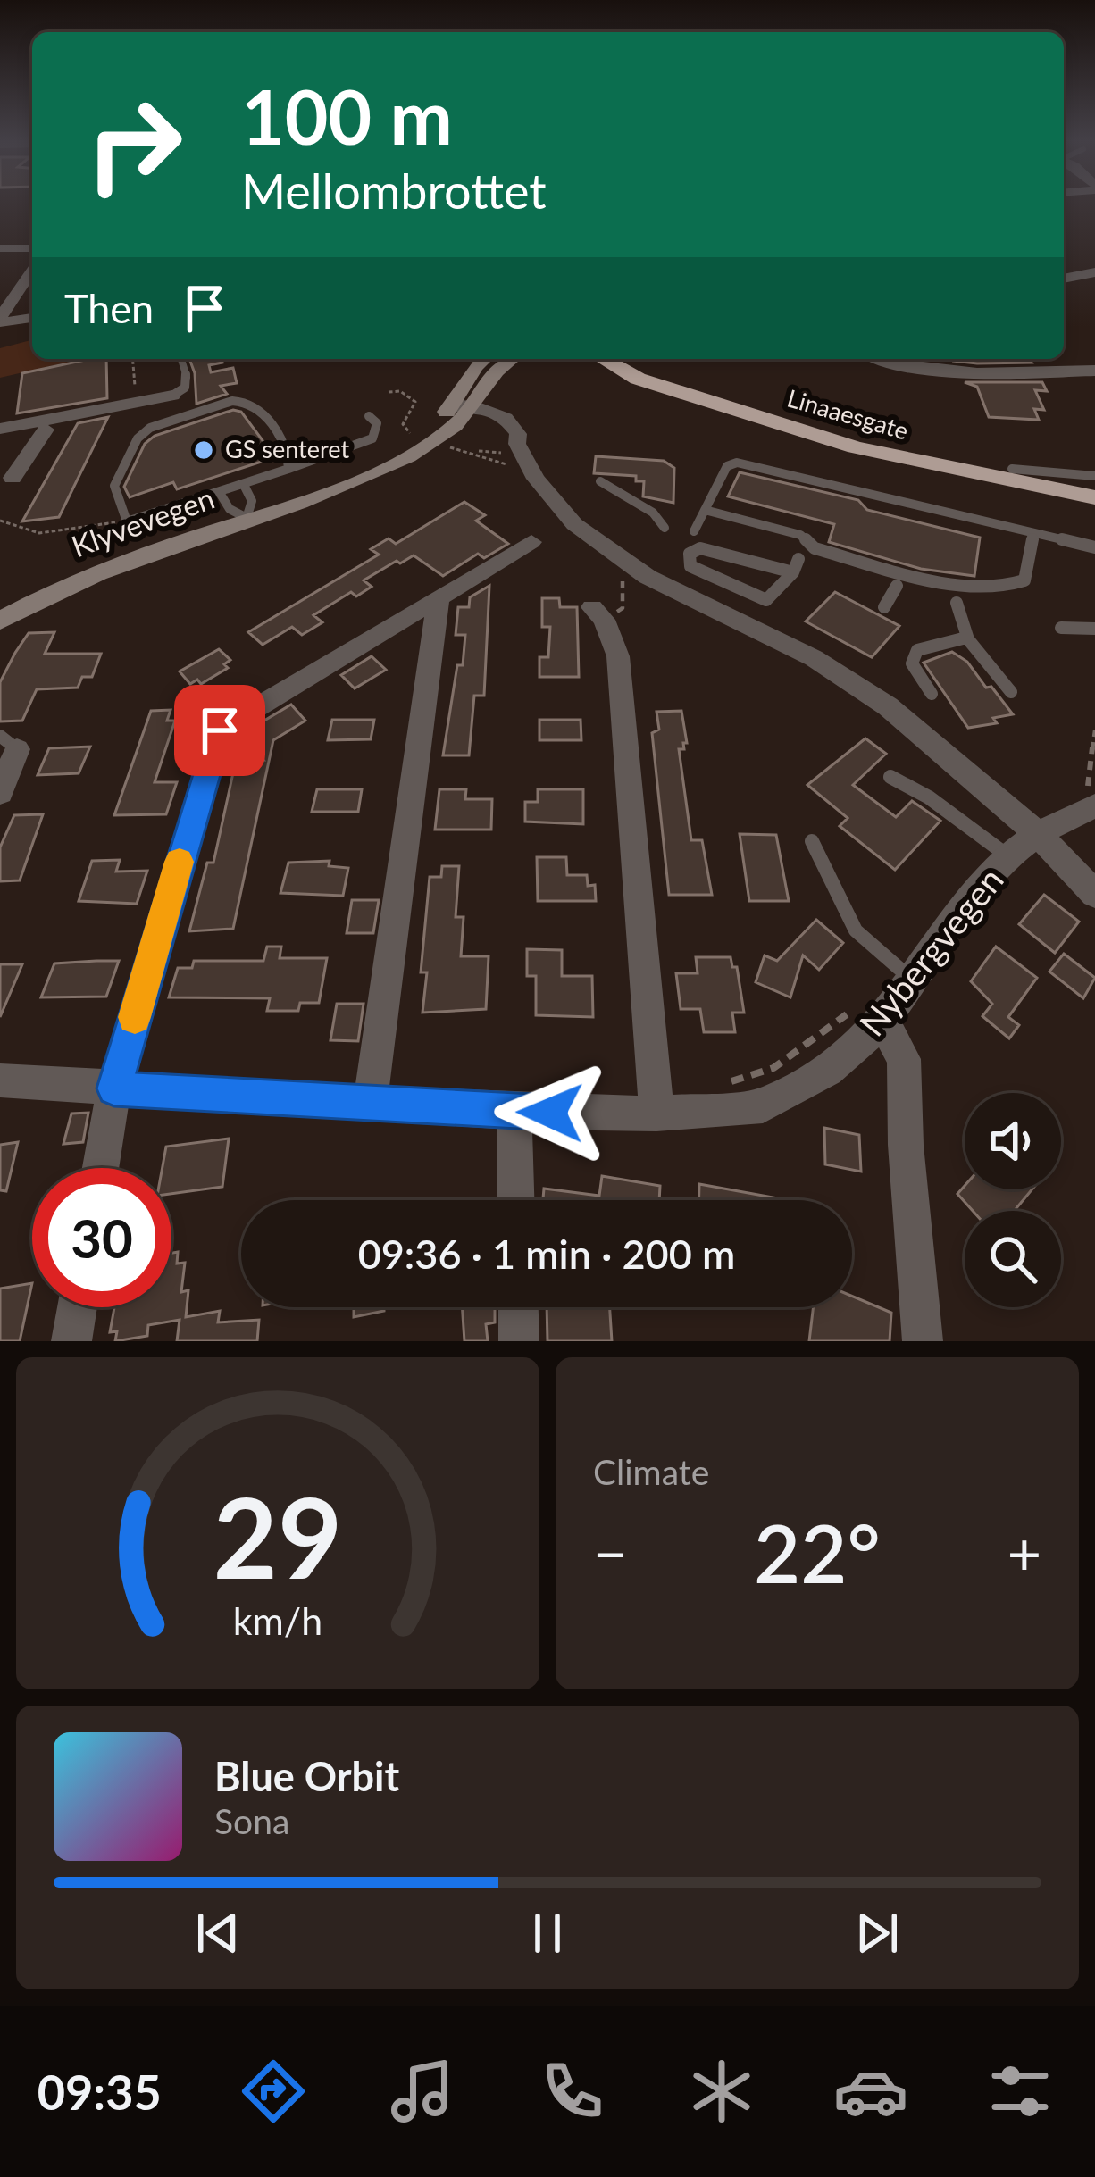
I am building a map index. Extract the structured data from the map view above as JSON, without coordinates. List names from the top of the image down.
{
  "streets": {
    "highway": ["Linaaesgate"],
    "main road": ["Klyvevegen"],
    "street": ["Nybergvegen"]
  },
  "places": ["GS senteret"],
  "page": {
    "turn": ["100 m", "Mellombrottet"],
    "then": "Then",
    "limit": "30",
    "trip": "09:36 · 1 min · 200 m",
    "tile": "Climate",
    "heat": ["−", "22°", "+"],
    "song": ["Blue Orbit", "Sona"],
    "tabs": "09:35",
    "gauge": ["29", "km/h"]
  }
}
